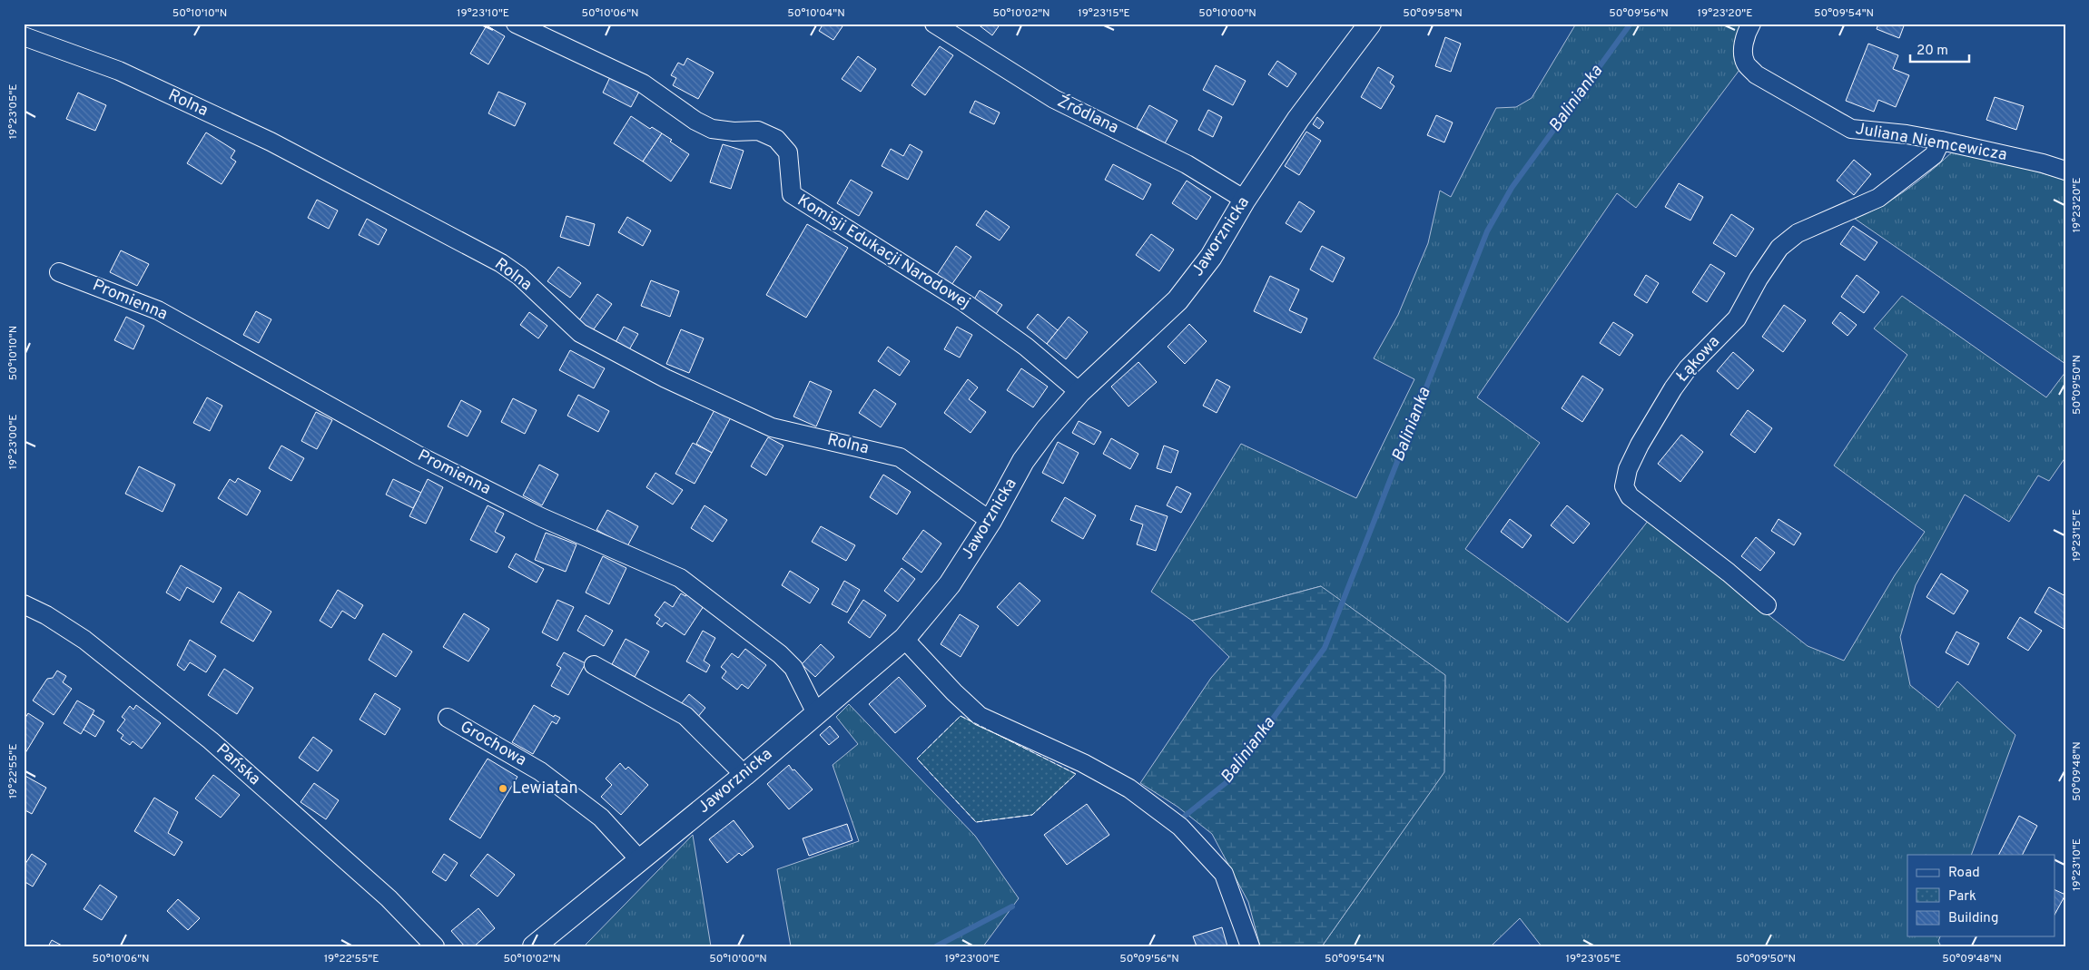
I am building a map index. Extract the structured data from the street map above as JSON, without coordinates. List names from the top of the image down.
{
  "streets": {
    "street": [
      "Rolna",
      "Źródlana",
      "Juliana Niemcewicza",
      "Jaworznicka",
      "Komisji Edukacji Narodowej",
      "Promienna",
      "Łąkowa",
      "Grochowa",
      "Pańska"
    ]
  },
  "crossings": [
    ["Rolna", "Jaworznicka"],
    ["Źródlana", "Jaworznicka"],
    ["Juliana Niemcewicza", "Łąkowa"],
    ["Jaworznicka", "Komisji Edukacji Narodowej"],
    ["Jaworznicka", "Promienna"],
    ["Jaworznicka", "Grochowa"]
  ],
  "water": ["Balinianka"],
  "places": ["Lewiatan"],
  "legend": ["Road", "Park", "Building"],
  "scale_bar": "20 m",
  "coordinates": [
    "50°10'10\"N",
    "19°23'10\"E",
    "50°10'06\"N",
    "50°10'04\"N",
    "50°10'02\"N",
    "19°23'15\"E",
    "50°10'00\"N",
    "50°09'58\"N",
    "50°09'56\"N",
    "19°23'20\"E",
    "50°09'54\"N",
    "19°23'05\"E",
    "50°09'50\"N",
    "19°23'00\"E",
    "50°09'48\"N",
    "19°22'55\"E"
  ]
}
